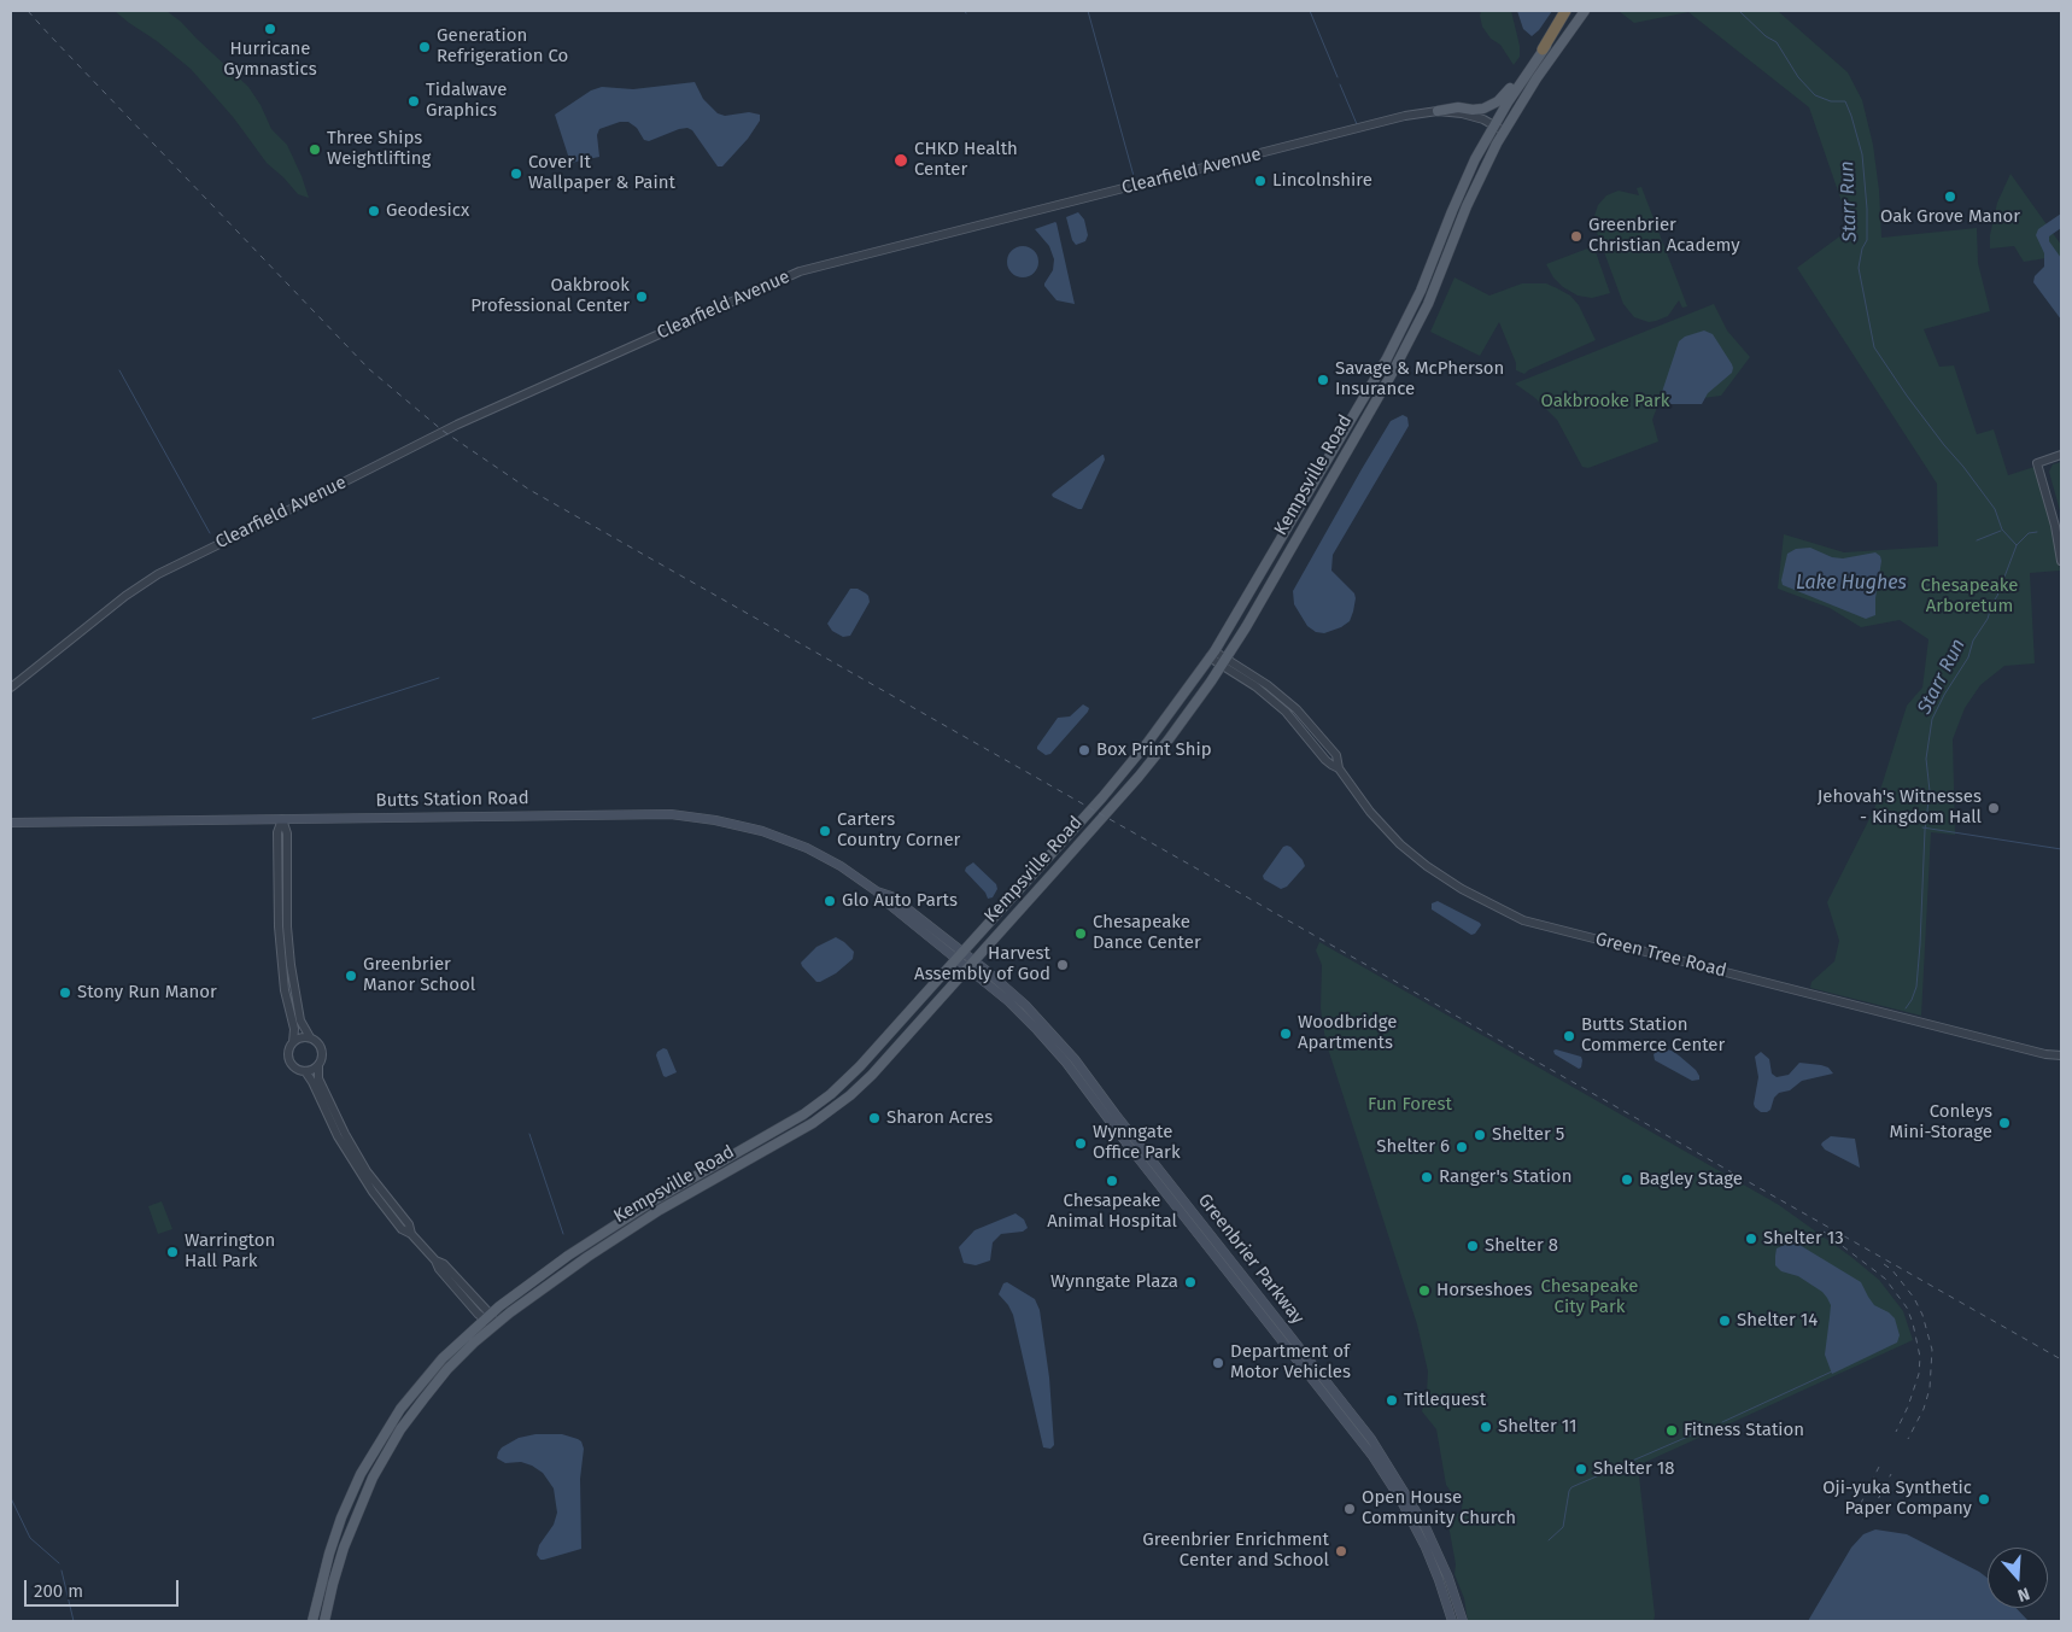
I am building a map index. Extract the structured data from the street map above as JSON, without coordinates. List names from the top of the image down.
{
  "streets": {
    "main road": ["Kempsville Road", "Butts Station Road", "Greenbrier Parkway"],
    "street": ["Clearfield Avenue", "Green Tree Road"]
  },
  "crossings": [
    ["Clearfield Avenue", "Kempsville Road"],
    ["Kempsville Road", "Butts Station Road"],
    ["Kempsville Road", "Green Tree Road"],
    ["Kempsville Road", "Greenbrier Parkway"],
    ["Butts Station Road", "Greenbrier Parkway"]
  ],
  "water": ["Starr Run", "Lake Hughes"],
  "parks": [
    "Oakbrooke Park",
    "Chesapeake Arboretum",
    "Fun Forest",
    "Chesapeake City Park"
  ],
  "places": [
    "Hurricane Gymnastics",
    "Generation Refrigeration Co",
    "Tidalwave Graphics",
    "Three Ships Weightlifting",
    "CHKD Health Center",
    "Cover It Wallpaper & Paint",
    "Lincolnshire",
    "Oak Grove Manor",
    "Geodesicx",
    "Greenbrier Christian Academy",
    "Oakbrook Professional Center",
    "Savage & McPherson Insurance",
    "Box Print Ship",
    "Jehovah's Witnesses - Kingdom Hall",
    "Carters Country Corner",
    "Glo Auto Parts",
    "Chesapeake Dance Center",
    "Harvest Assembly of God",
    "Greenbrier Manor School",
    "Stony Run Manor",
    "Woodbridge Apartments",
    "Butts Station Commerce Center",
    "Sharon Acres",
    "Conleys Mini-Storage",
    "Shelter 5",
    "Wynngate Office Park",
    "Shelter 6",
    "Ranger's Station",
    "Bagley Stage",
    "Chesapeake Animal Hospital",
    "Shelter 13",
    "Shelter 8",
    "Warrington Hall Park",
    "Wynngate Plaza",
    "Horseshoes",
    "Shelter 14",
    "Department of Motor Vehicles",
    "Titlequest",
    "Shelter 11",
    "Fitness Station",
    "Shelter 18",
    "Oji-yuka Synthetic Paper Company",
    "Open House Community Church",
    "Greenbrier Enrichment Center and School"
  ],
  "scale_bar": "200 m",
  "north": "bottom"
}
